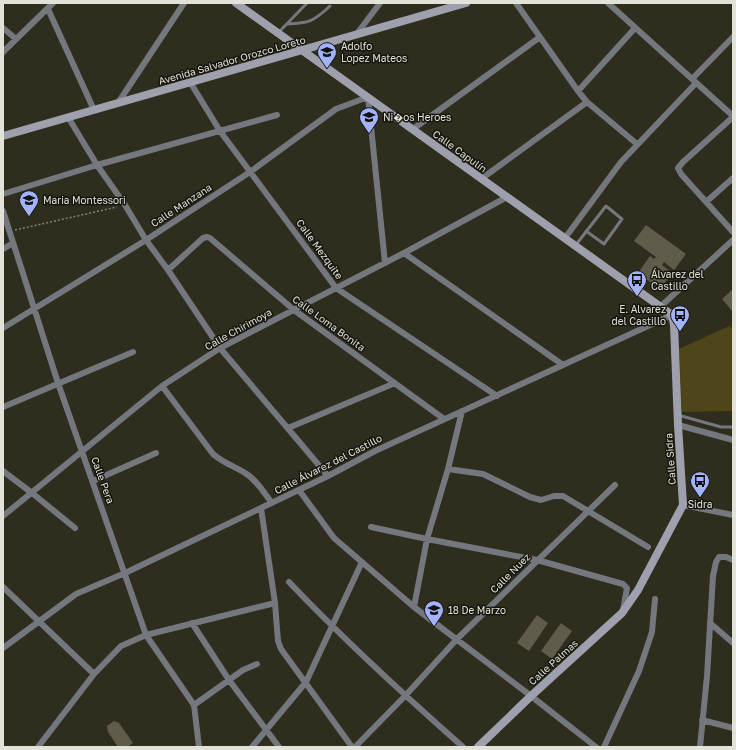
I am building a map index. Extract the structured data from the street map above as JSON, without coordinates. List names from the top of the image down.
{
  "streets": {
    "street": [
      "Avenida Salvador Orozco Loreto",
      "Calle Capulín",
      "Calle Manzana",
      "Calle Mezquite",
      "Calle Loma Bonita",
      "Calle Chirimoya",
      "Calle Sidra",
      "Calle Álvarez del Castillo",
      "Calle Pera",
      "Calle Nuez",
      "Calle Palmas"
    ]
  },
  "crossings": [
    ["Avenida Salvador Orozco Loreto", "Calle Capulín"],
    ["Avenida Salvador Orozco Loreto", "Calle Mezquite"],
    ["Calle Capulín", "Calle Manzana"],
    ["Calle Capulín", "Calle Chirimoya"],
    ["Calle Capulín", "Calle Sidra"],
    ["Calle Capulín", "Calle Álvarez del Castillo"],
    ["Calle Manzana", "Calle Mezquite"],
    ["Calle Manzana", "Calle Pera"],
    ["Calle Mezquite", "Calle Chirimoya"],
    ["Calle Mezquite", "Calle Álvarez del Castillo"],
    ["Calle Loma Bonita", "Calle Chirimoya"],
    ["Calle Loma Bonita", "Calle Álvarez del Castillo"],
    ["Calle Chirimoya", "Calle Pera"],
    ["Calle Sidra", "Calle Álvarez del Castillo"],
    ["Calle Sidra", "Calle Palmas"],
    ["Calle Álvarez del Castillo", "Calle Pera"]
  ],
  "places": {
    "school or university": [
      "Adolfo Lopez Mateos",
      "Ni�os Heroes",
      "Maria Montessori",
      "18 De Marzo"
    ],
    "bus stop": ["Álvarez del Castillo", "E. Alvarez del Castillo", "Sidra"]
  }
}
